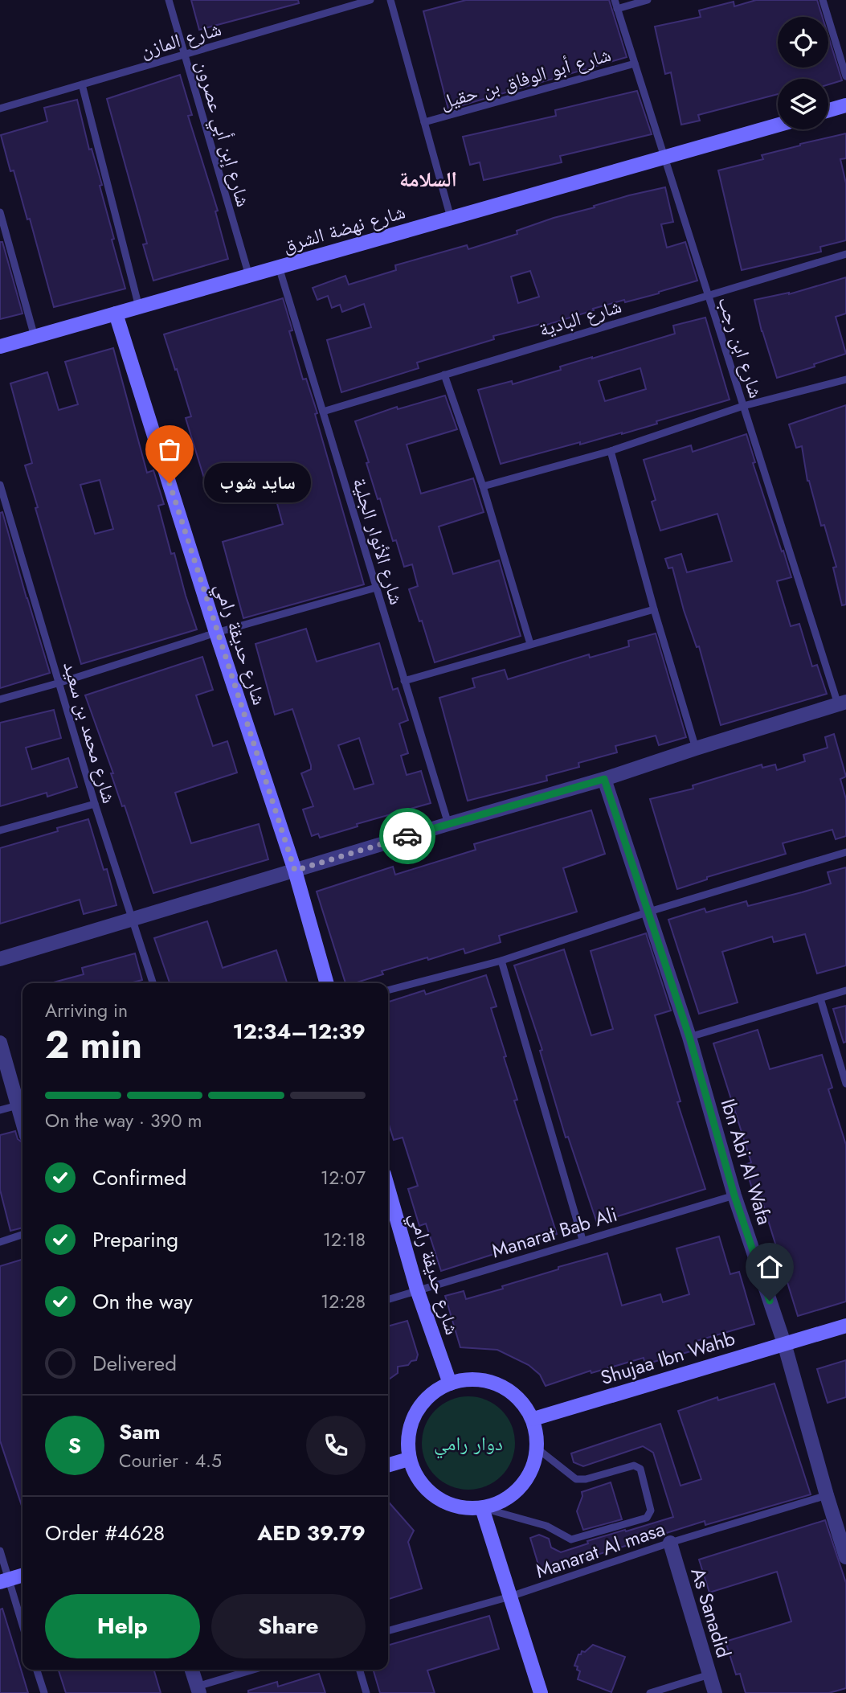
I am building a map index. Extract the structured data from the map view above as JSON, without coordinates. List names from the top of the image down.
{
  "streets": {
    "street": [
      "شارع نهضة الشرق",
      "شارع حديقة رامي",
      "Ibn Abi Al Wafa",
      "Shujaa Ibn Wahb",
      "As Sanadid"
    ],
    "lane": [
      "شارع المازن",
      "شارع أبو الوفاق بن حقيل",
      "شارع إبن أبي عصرون",
      "شارع البادية",
      "شارع ابن رجب",
      "شارع الأنوار الجلية",
      "شارع محمد بن سعيد",
      "Manarat Bab Ali",
      "Manarat Al masa"
    ]
  },
  "crossings": [
    ["شارع المازن", "شارع إبن أبي عصرون"],
    ["شارع أبو الوفاق بن حقيل", "شارع ابن رجب"],
    ["شارع إبن أبي عصرون", "شارع نهضة الشرق"],
    ["شارع نهضة الشرق", "شارع ابن رجب"],
    ["شارع نهضة الشرق", "شارع الأنوار الجلية"],
    ["شارع نهضة الشرق", "شارع حديقة رامي"],
    ["شارع البادية", "شارع ابن رجب"],
    ["شارع البادية", "شارع الأنوار الجلية"],
    ["شارع حديقة رامي", "Manarat Bab Ali"],
    ["شارع حديقة رامي", "Shujaa Ibn Wahb"],
    ["Ibn Abi Al Wafa", "Manarat Bab Ali"],
    ["Ibn Abi Al Wafa", "Shujaa Ibn Wahb"],
    ["Ibn Abi Al Wafa", "Manarat Al masa"],
    ["Manarat Al masa", "As Sanadid"]
  ],
  "districts": ["السلامة"],
  "parks": ["دوار رامي"],
  "places": ["سايد شوب"],
  "page": {
    "bubble": "سايد شوب",
    "heading": ["2 min", "Arriving in", "12:34–12:39"],
    "panel": [
      "Sam",
      "Courier · 4.5",
      "Order #4628",
      "AED 39.79"
    ],
    "bar": "On the way · 390 m",
    "list": [
      ["Confirmed", "12:07"],
      ["Preparing", "12:18"],
      ["On the way", "12:28"],
      "Delivered"
    ],
    "round": "S",
    "buttons": ["Help", "Share"]
  }
}
